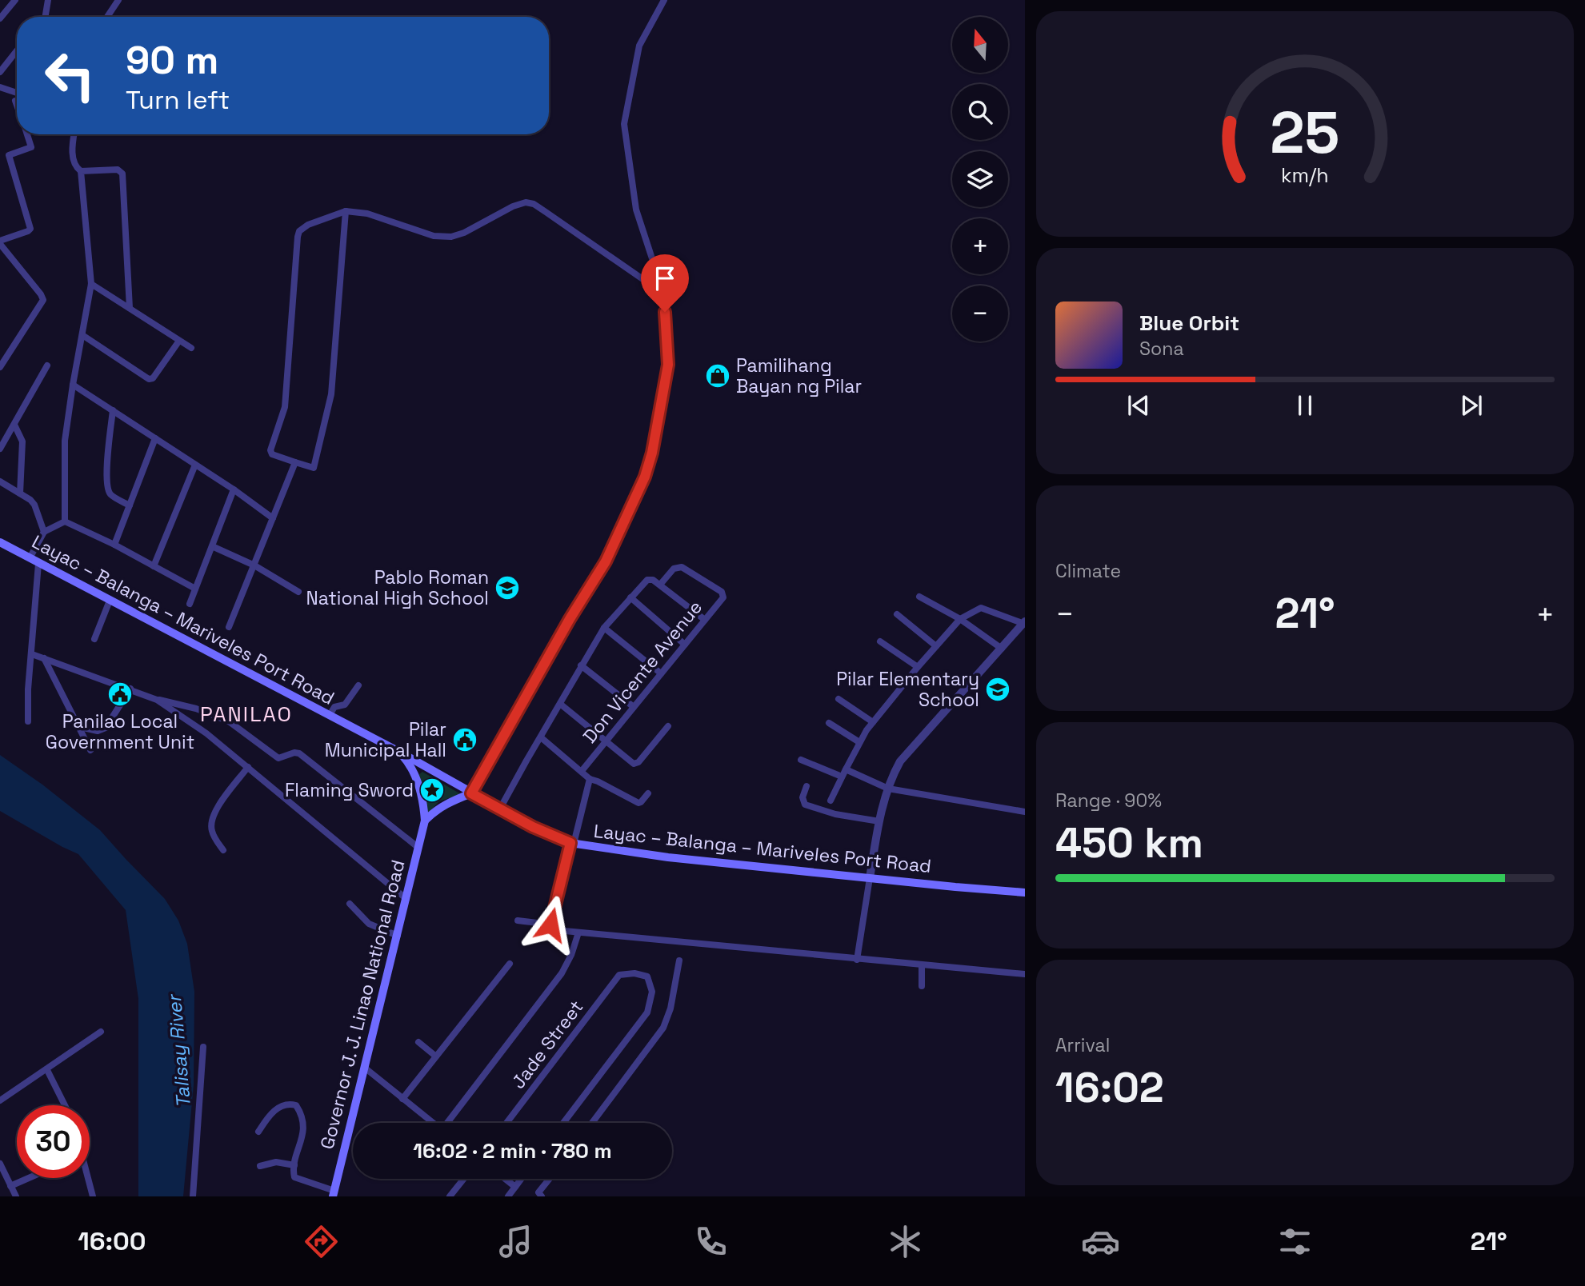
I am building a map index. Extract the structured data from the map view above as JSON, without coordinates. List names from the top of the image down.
{
  "streets": {
    "main road": ["Layac – Balanga – Mariveles Port Road", "Governor J. J. Linao National Road"],
    "street": ["Don Vicente Avenue", "Jade Street"]
  },
  "crossings": [
    ["Layac – Balanga – Mariveles Port Road", "Governor J. J. Linao National Road"]
  ],
  "districts": ["PANILAO"],
  "water": ["Talisay River"],
  "places": {
    "shop": ["Pamilihang Bayan ng Pilar"],
    "school or university": ["Pablo Roman National High School", "Pilar Elementary School"],
    "public building": ["Panilao Local Government Unit", "Pilar Municipal Hall"],
    "place": ["Flaming Sword"]
  },
  "north": "top",
  "page": {
    "map_buttons": ["+", "−"],
    "turn": ["90 m", "Turn left"],
    "song": ["Blue Orbit", "Sona"],
    "tile": [
      "Climate",
      ["Range · 90%", "450 km"],
      ["Arrival", "16:02"]
    ],
    "heat": ["−", "21°", "+"],
    "limit": "30",
    "trip": "16:02 · 2 min · 780 m",
    "tabs": ["16:00", "21°"],
    "gauge": ["25", "km/h"]
  }
}
